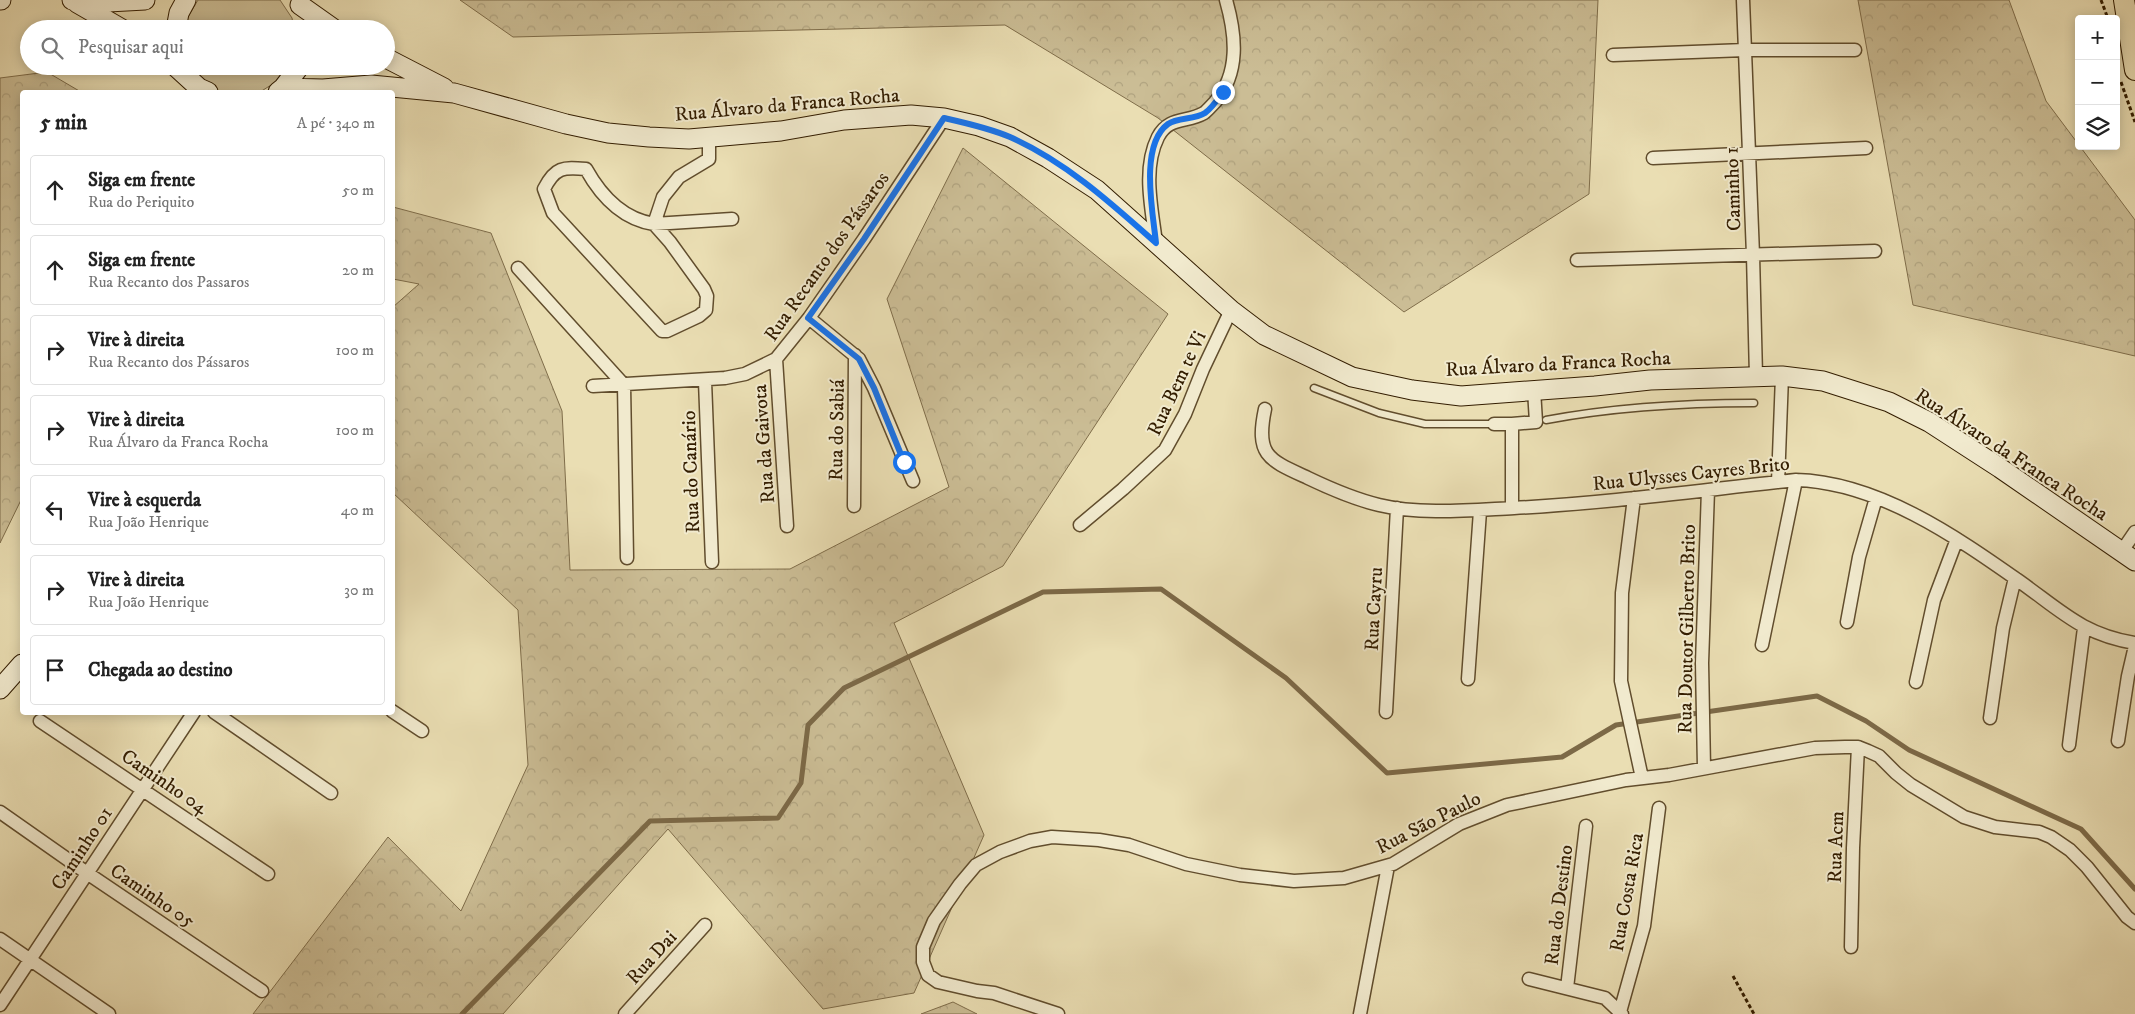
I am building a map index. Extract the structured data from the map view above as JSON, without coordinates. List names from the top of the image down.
{
  "streets": {
    "main road": ["Rua Álvaro da Franca Rocha"],
    "street": [
      "Caminho 1",
      "Rua Recanto dos Pássaros",
      "Rua Bem te Vi",
      "Rua do Sabiá",
      "Rua da Gaivota",
      "Rua do Canário",
      "Rua Ulysses Cayres Brito",
      "Rua Cayru",
      "Rua Doutor Gilberto Brito",
      "Caminho 04",
      "Rua São Paulo",
      "Rua Acm",
      "Caminho 01",
      "Rua Costa Rica",
      "Caminho 05",
      "Rua do Destino",
      "Rua Dai"
    ]
  },
  "crossings": [
    ["Rua Álvaro da Franca Rocha", "Caminho 1"],
    ["Rua Álvaro da Franca Rocha", "Rua Recanto dos Pássaros"],
    ["Rua Álvaro da Franca Rocha", "Rua Bem te Vi"],
    ["Rua Recanto dos Pássaros", "Rua da Gaivota"],
    ["Rua Recanto dos Pássaros", "Rua do Canário"],
    ["Rua Ulysses Cayres Brito", "Rua Cayru"],
    ["Rua Ulysses Cayres Brito", "Rua Doutor Gilberto Brito"],
    ["Rua Doutor Gilberto Brito", "Rua São Paulo"],
    ["Caminho 04", "Caminho 01"],
    ["Rua São Paulo", "Rua Acm"],
    ["Caminho 01", "Caminho 05"]
  ],
  "page": {
    "map_buttons": ["+", "−"],
    "search": "Pesquisar aqui",
    "heading": ["5 min", "A pé · 340 m"],
    "list": [
      ["Siga em frente", "Rua do Periquito", "50 m"],
      ["Siga em frente", "Rua Recanto dos Passaros", "20 m"],
      ["Vire à direita", "Rua Recanto dos Pássaros", "100 m"],
      ["Vire à direita", "Rua Álvaro da Franca Rocha", "100 m"],
      ["Vire à esquerda", "Rua João Henrique", "40 m"],
      ["Vire à direita", "Rua João Henrique", "30 m"],
      "Chegada ao destino"
    ]
  }
}
